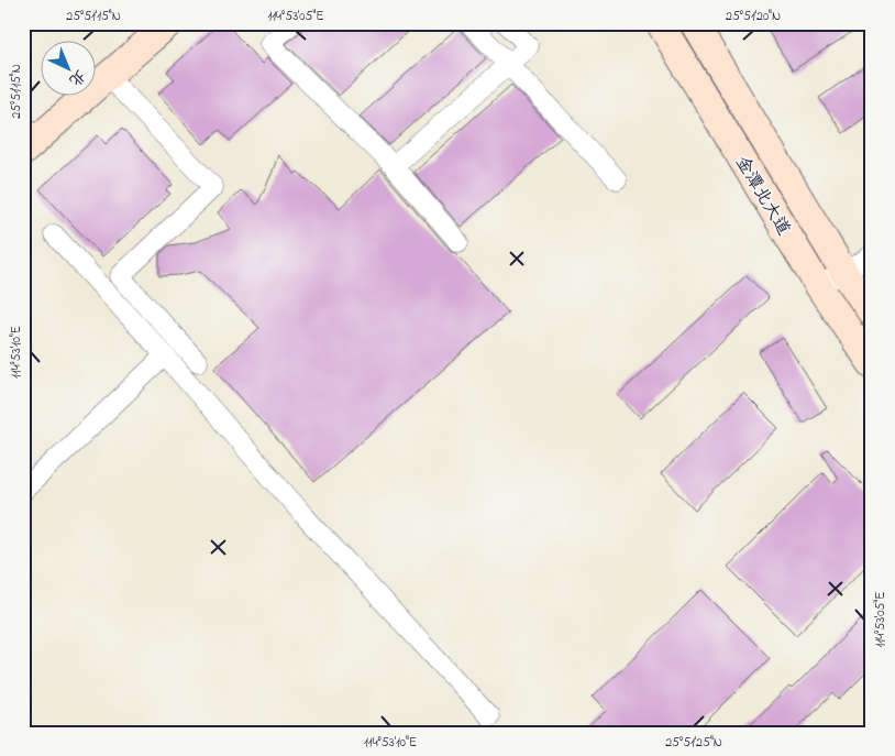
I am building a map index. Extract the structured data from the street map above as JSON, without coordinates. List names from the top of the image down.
{
  "streets": {
    "main road": ["金潭北大道"]
  },
  "north": "bottom right",
  "coordinates": [
    "25°51'15\"N",
    "114°53'05\"E",
    "25°51'20\"N",
    "114°53'10\"E",
    "25°51'25\"N"
  ]
}
